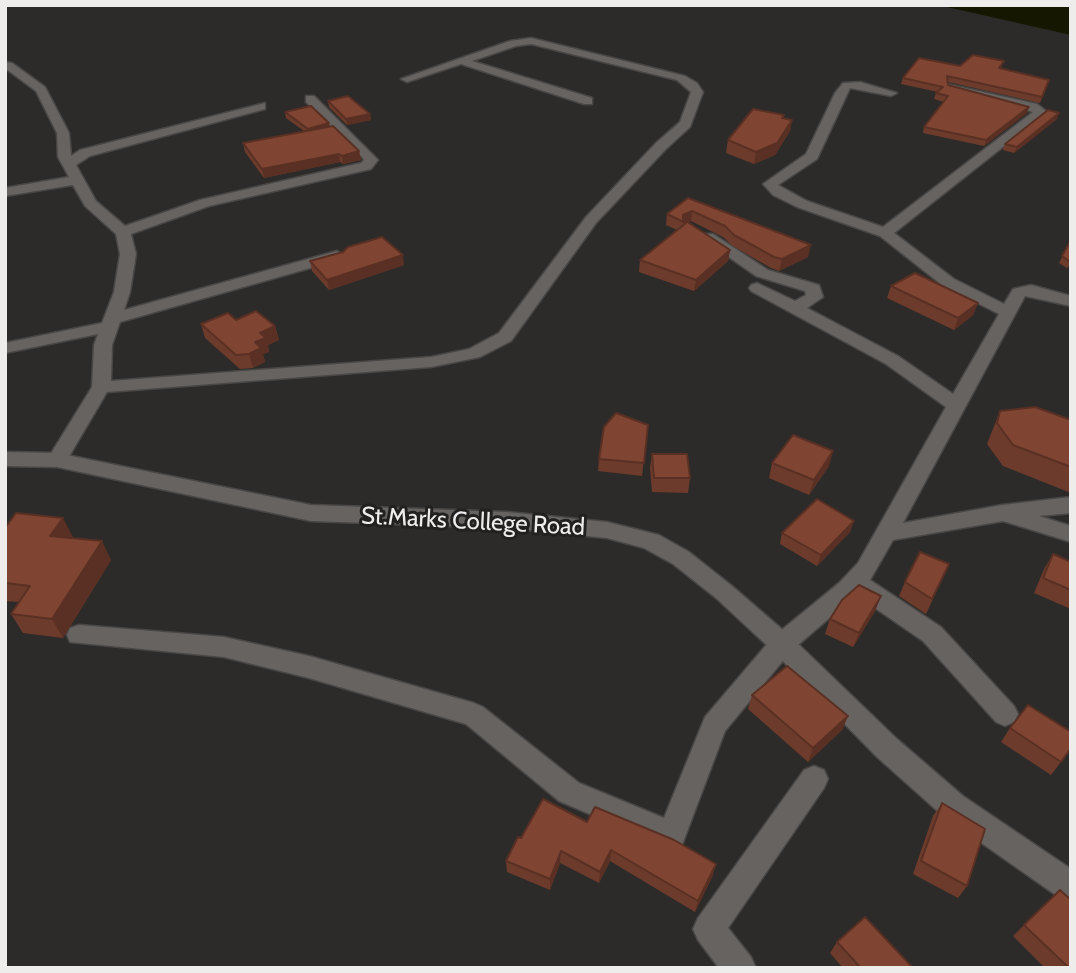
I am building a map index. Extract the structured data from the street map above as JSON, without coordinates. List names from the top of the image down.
{
  "streets": {
    "street": ["St.Marks College Road"]
  }
}
